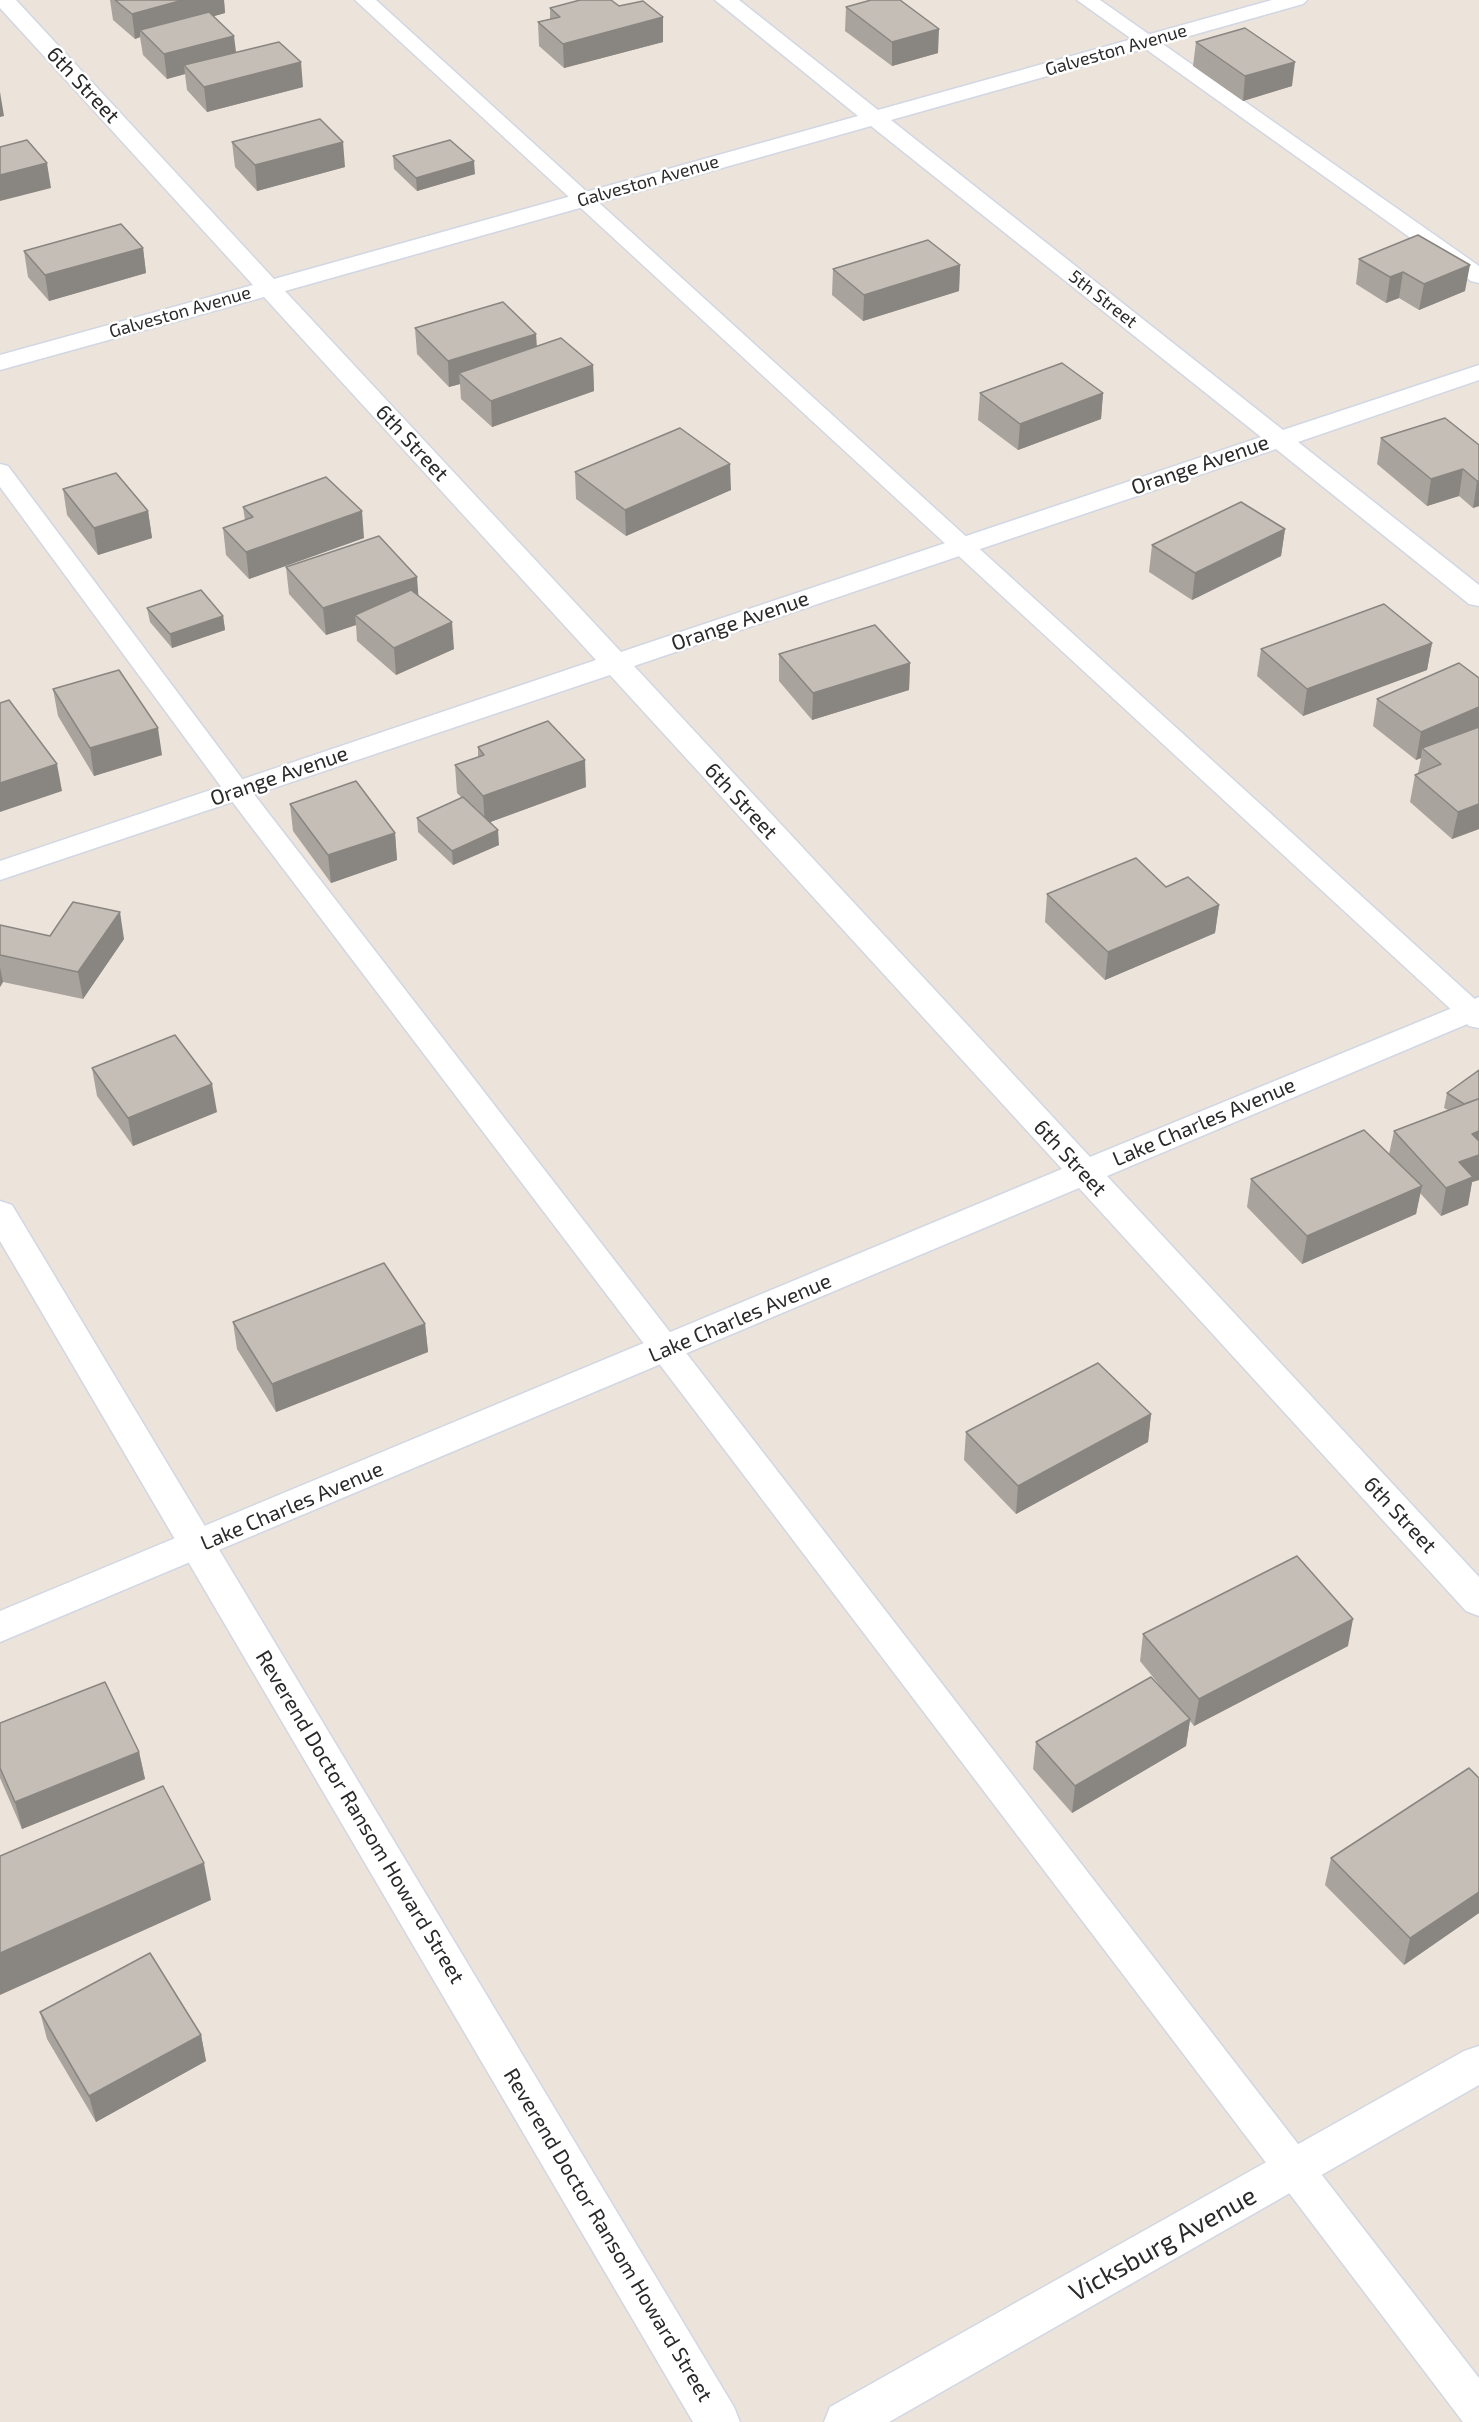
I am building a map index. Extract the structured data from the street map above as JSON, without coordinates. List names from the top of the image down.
{
  "streets": {
    "street": [
      "Galveston Avenue",
      "6th Street",
      "5th Street",
      "Orange Avenue",
      "Lake Charles Avenue",
      "Reverend Doctor Ransom Howard Street",
      "Vicksburg Avenue"
    ]
  },
  "crossings": [
    ["Galveston Avenue", "6th Street"],
    ["Galveston Avenue", "5th Street"],
    ["6th Street", "Orange Avenue"],
    ["6th Street", "Lake Charles Avenue"],
    ["5th Street", "Orange Avenue"],
    ["Lake Charles Avenue", "Reverend Doctor Ransom Howard Street"]
  ]
}
